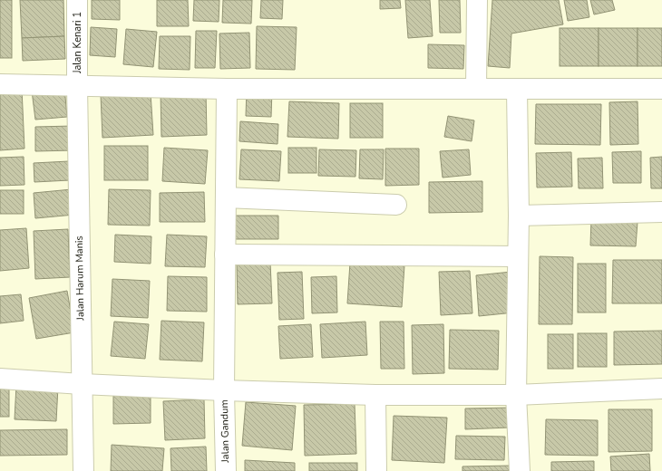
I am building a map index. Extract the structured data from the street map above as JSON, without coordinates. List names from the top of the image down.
{
  "streets": {
    "street": ["Jalan Kenari 1", "Jalan Harum Manis", "Jalan Gandum"]
  },
  "crossings": [
    ["Jalan Kenari 1", "Jalan Harum Manis"]
  ]
}
